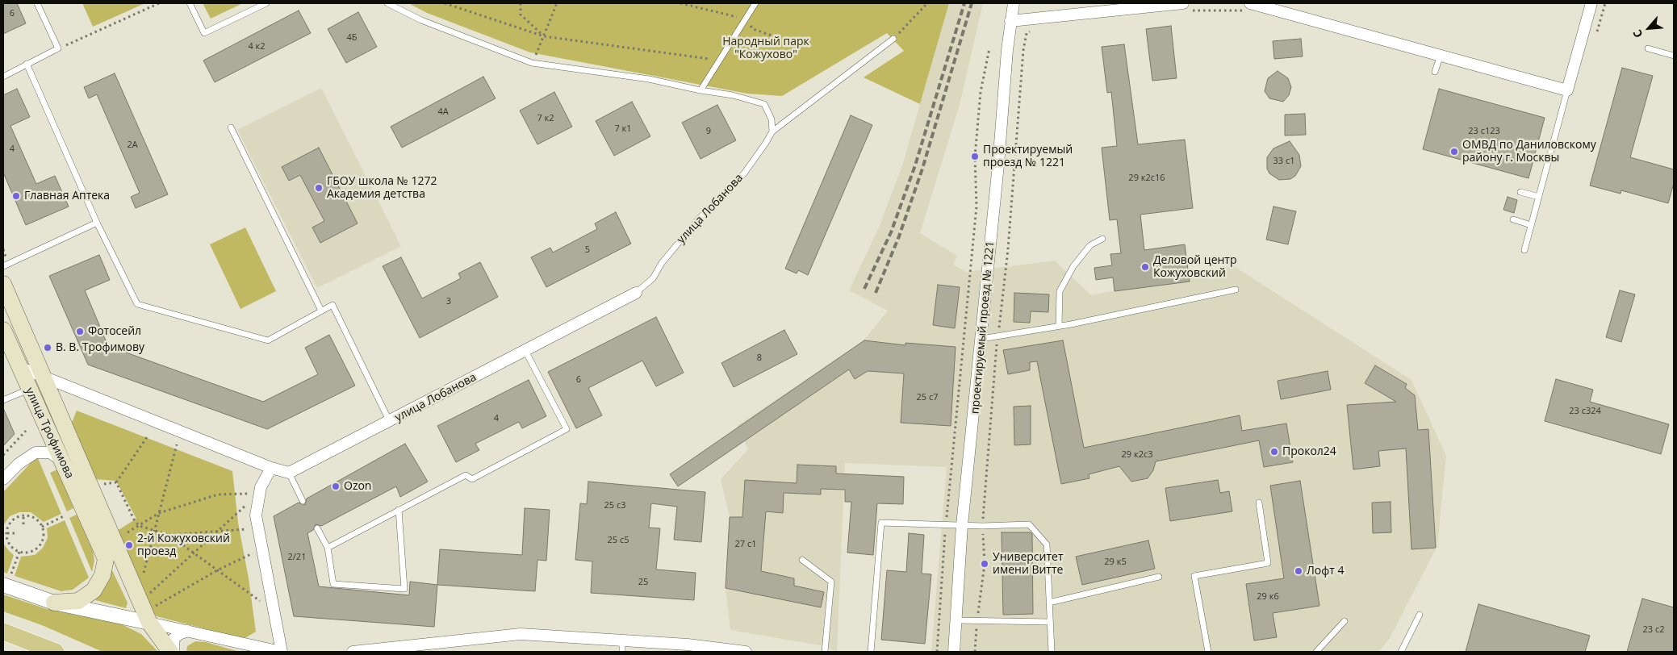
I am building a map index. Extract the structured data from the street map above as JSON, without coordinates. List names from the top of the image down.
{
  "streets": {
    "main road": ["улица Трофимова"],
    "street": ["улица Лобанова", "проектируемый проезд № 1221"]
  },
  "parks": ["Народный парк \"Кожухово\""],
  "places": [
    "ОМВД по Даниловскому району г. Москвы",
    "Проектируемый проезд № 1221",
    "ГБОУ школа № 1272 Академия детства",
    "Главная Аптека",
    "Деловой центр Кожуховский",
    "Фотосейл",
    "В. В. Трофимову",
    "Прокол24",
    "Ozon",
    "2-й Кожуховский проезд",
    "Университет имени Витте",
    "Лофт 4"
  ],
  "house_numbers": [
    "6",
    "4Б",
    "4 к2",
    "4А",
    "7 к2",
    "7 к1",
    "9",
    "23 с123",
    "2А",
    "4",
    "33 с1",
    "29 к2с16",
    "5",
    "3",
    "8",
    "6",
    "25 с7",
    "23 с324",
    "4",
    "29 к2с3",
    "25 с3",
    "25 с5",
    "27 с1",
    "2/21",
    "29 к5",
    "25",
    "29 к6",
    "23 с2"
  ],
  "north": "bottom left"
}
